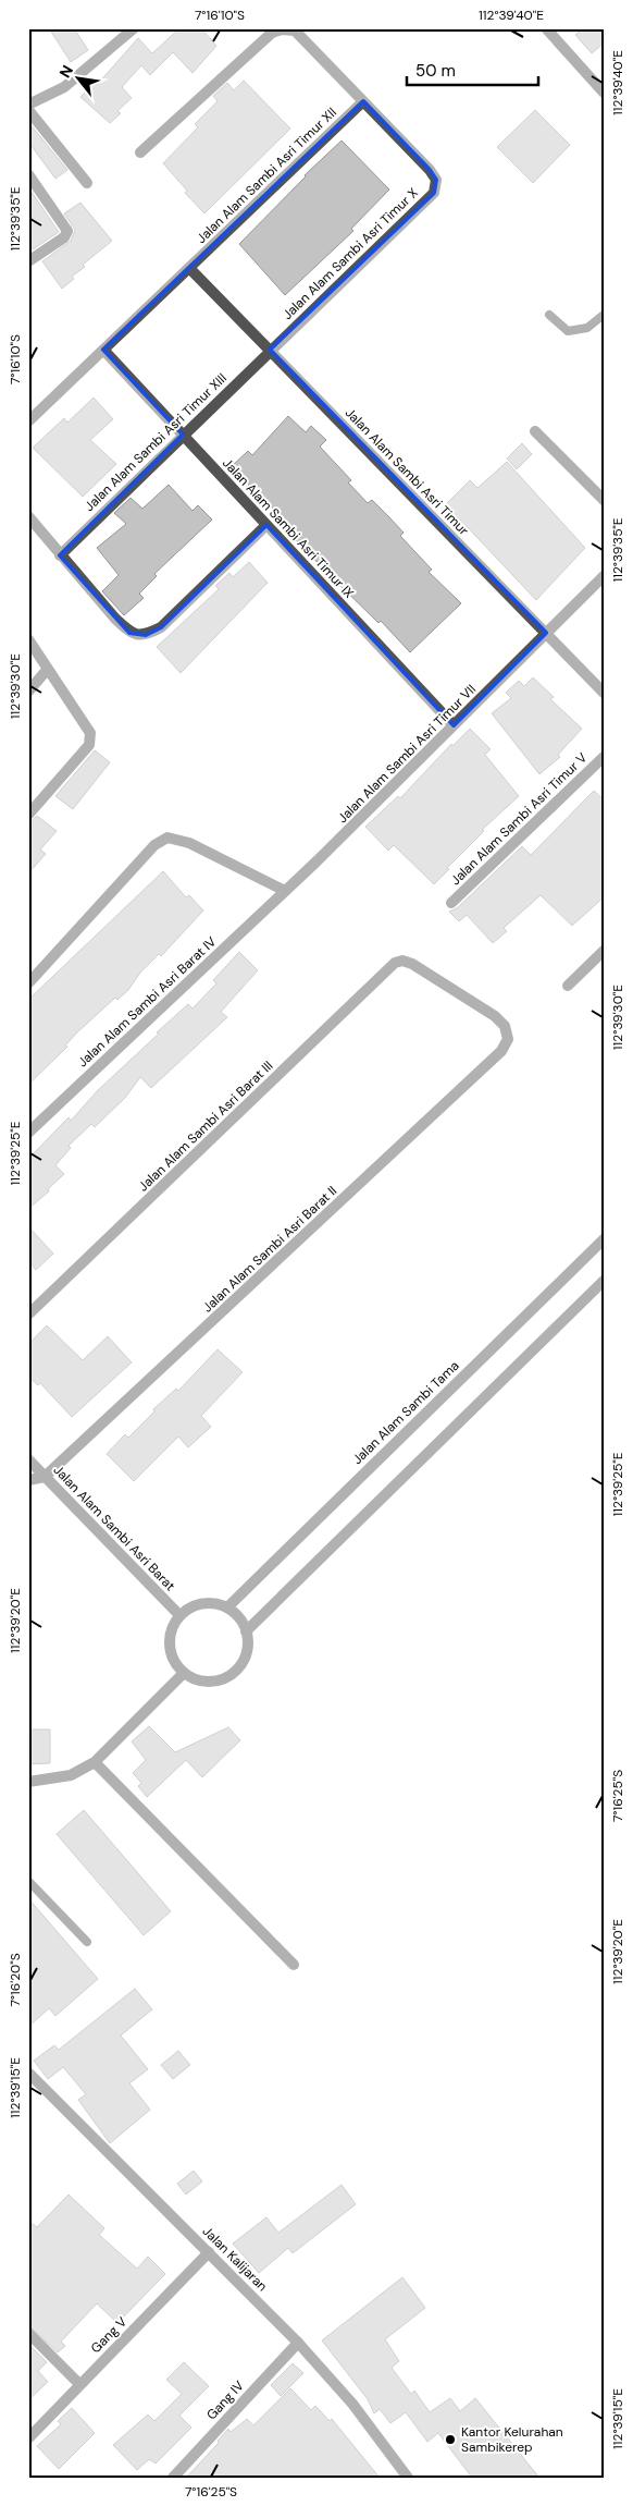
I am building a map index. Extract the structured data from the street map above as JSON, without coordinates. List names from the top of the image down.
{
  "streets": {
    "street": [
      "Jalan Alam Sambi Asri Timur XII",
      "Jalan Alam Sambi Asri Timur X",
      "Jalan Alam Sambi Asri Timur XIII",
      "Jalan Alam Sambi Asri Timur",
      "Jalan Alam Sambi Asri Timur IX",
      "Jalan Alam Sambi Asri Timur VII",
      "Jalan Alam Sambi Asri Timur V",
      "Jalan Alam Sambi Asri Barat IV",
      "Jalan Alam Sambi Asri Barat III",
      "Jalan Alam Sambi Asri Barat II",
      "Jalan Alam Sambi Tama",
      "Jalan Alam Sambi Asri Barat",
      "Jalan Kalijaran",
      "Gang V",
      "Gang IV"
    ]
  },
  "crossings": [
    ["Jalan Alam Sambi Asri Timur XII", "Jalan Alam Sambi Asri Timur X"],
    ["Jalan Alam Sambi Asri Timur XII", "Jalan Alam Sambi Asri Timur"],
    ["Jalan Alam Sambi Asri Timur XII", "Jalan Alam Sambi Asri Timur IX"],
    ["Jalan Alam Sambi Asri Timur X", "Jalan Alam Sambi Asri Timur XIII"],
    ["Jalan Alam Sambi Asri Timur X", "Jalan Alam Sambi Asri Timur"],
    ["Jalan Alam Sambi Asri Timur XIII", "Jalan Alam Sambi Asri Timur"],
    ["Jalan Alam Sambi Asri Timur XIII", "Jalan Alam Sambi Asri Timur IX"],
    ["Jalan Alam Sambi Asri Timur", "Jalan Alam Sambi Asri Timur VII"],
    ["Jalan Alam Sambi Asri Timur IX", "Jalan Alam Sambi Asri Timur VII"],
    ["Jalan Alam Sambi Asri Timur VII", "Jalan Alam Sambi Asri Barat IV"],
    ["Jalan Alam Sambi Asri Barat III", "Jalan Alam Sambi Asri Barat II"],
    ["Jalan Alam Sambi Asri Barat II", "Jalan Alam Sambi Asri Barat"],
    ["Jalan Alam Sambi Tama", "Jalan Alam Sambi Asri Barat"],
    ["Jalan Kalijaran", "Gang V"],
    ["Jalan Kalijaran", "Gang IV"]
  ],
  "places": ["Kantor Kelurahan Sambikerep"],
  "scale_bar": "50 m",
  "north": "top left",
  "coordinates": [
    "7°16'10\"S",
    "112°39'40\"E",
    "112°39'35\"E",
    "112°39'30\"E",
    "112°39'25\"E",
    "112°39'20\"E",
    "7°16'25\"S",
    "7°16'20\"S",
    "112°39'15\"E"
  ]
}
